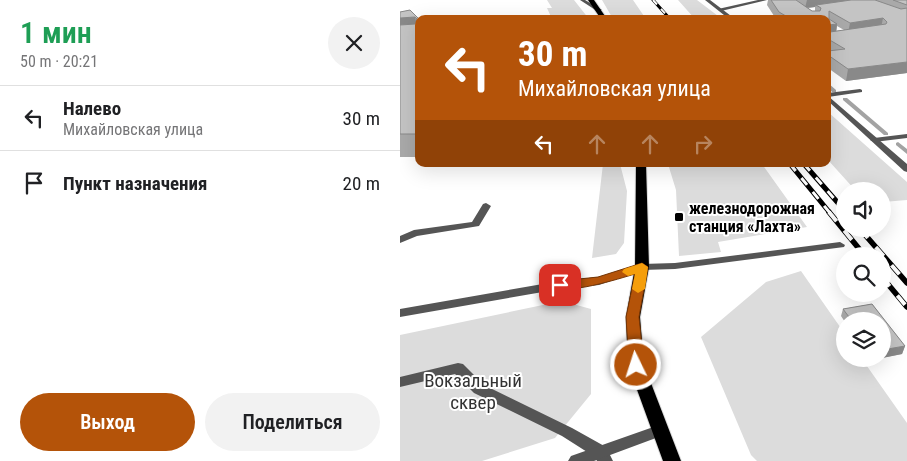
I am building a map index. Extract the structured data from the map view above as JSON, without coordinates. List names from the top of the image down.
{
  "parks": ["Вокзальный сквер"],
  "places": {
    "transit": ["железнодорожная станция «Лахта»"]
  },
  "page": {
    "heading": ["1 мин", "50 m · 20:21"],
    "turn": ["30 m", "Михайловская улица"],
    "list": [
      {
        "name": "Налево",
        "note": "Михайловская улица",
        "value": "30 m"
      },
      {
        "name": "Пункт назначения",
        "value": "20 m"
      }
    ],
    "buttons": ["Выход", "Поделиться"]
  }
}
